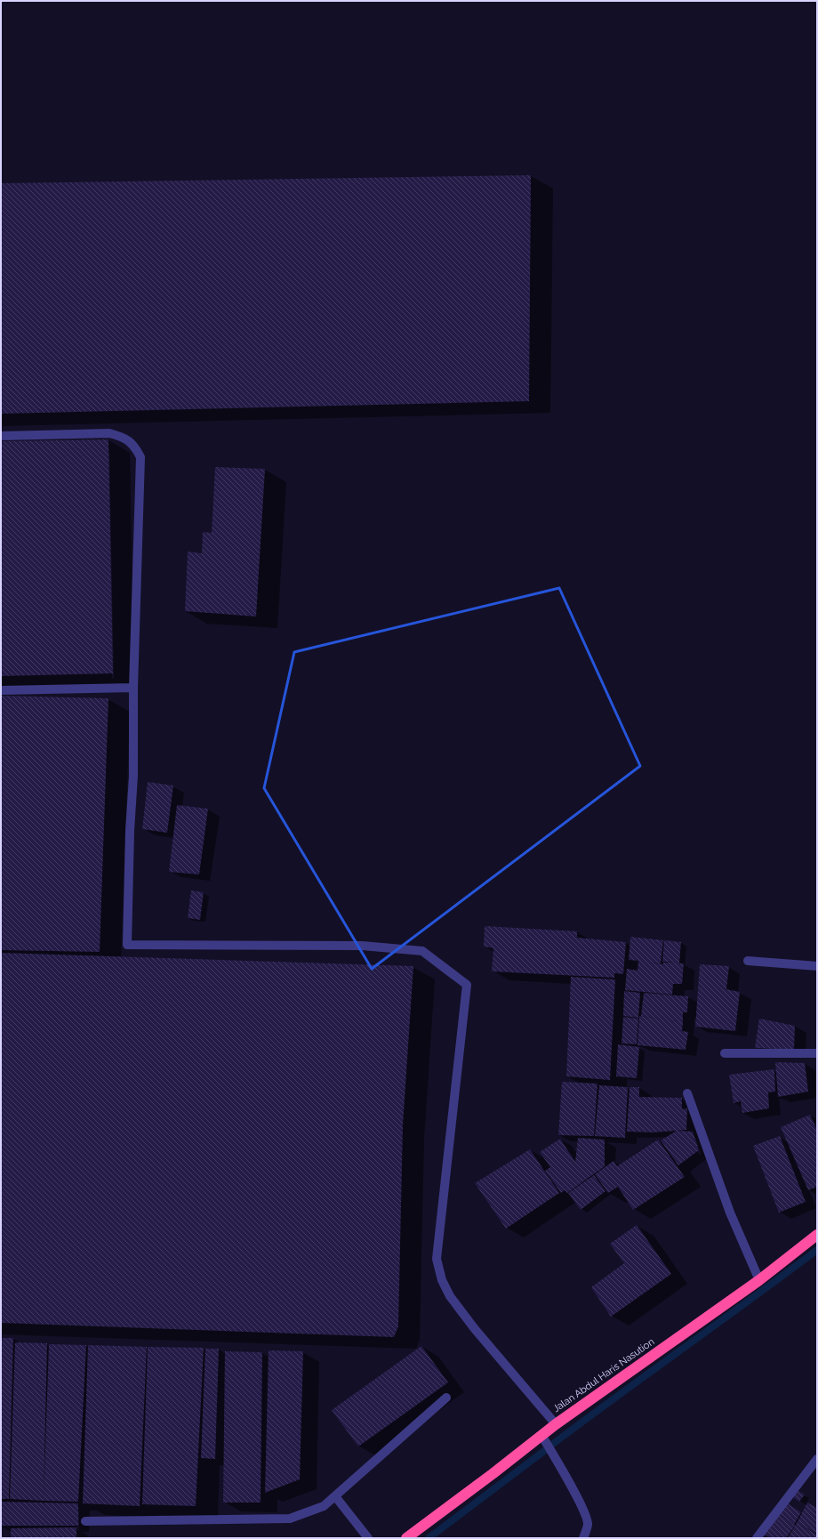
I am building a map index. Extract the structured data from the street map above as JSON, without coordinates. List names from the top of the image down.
{
  "streets": {
    "highway": ["Jalan Abdul Haris Nasution"]
  }
}
